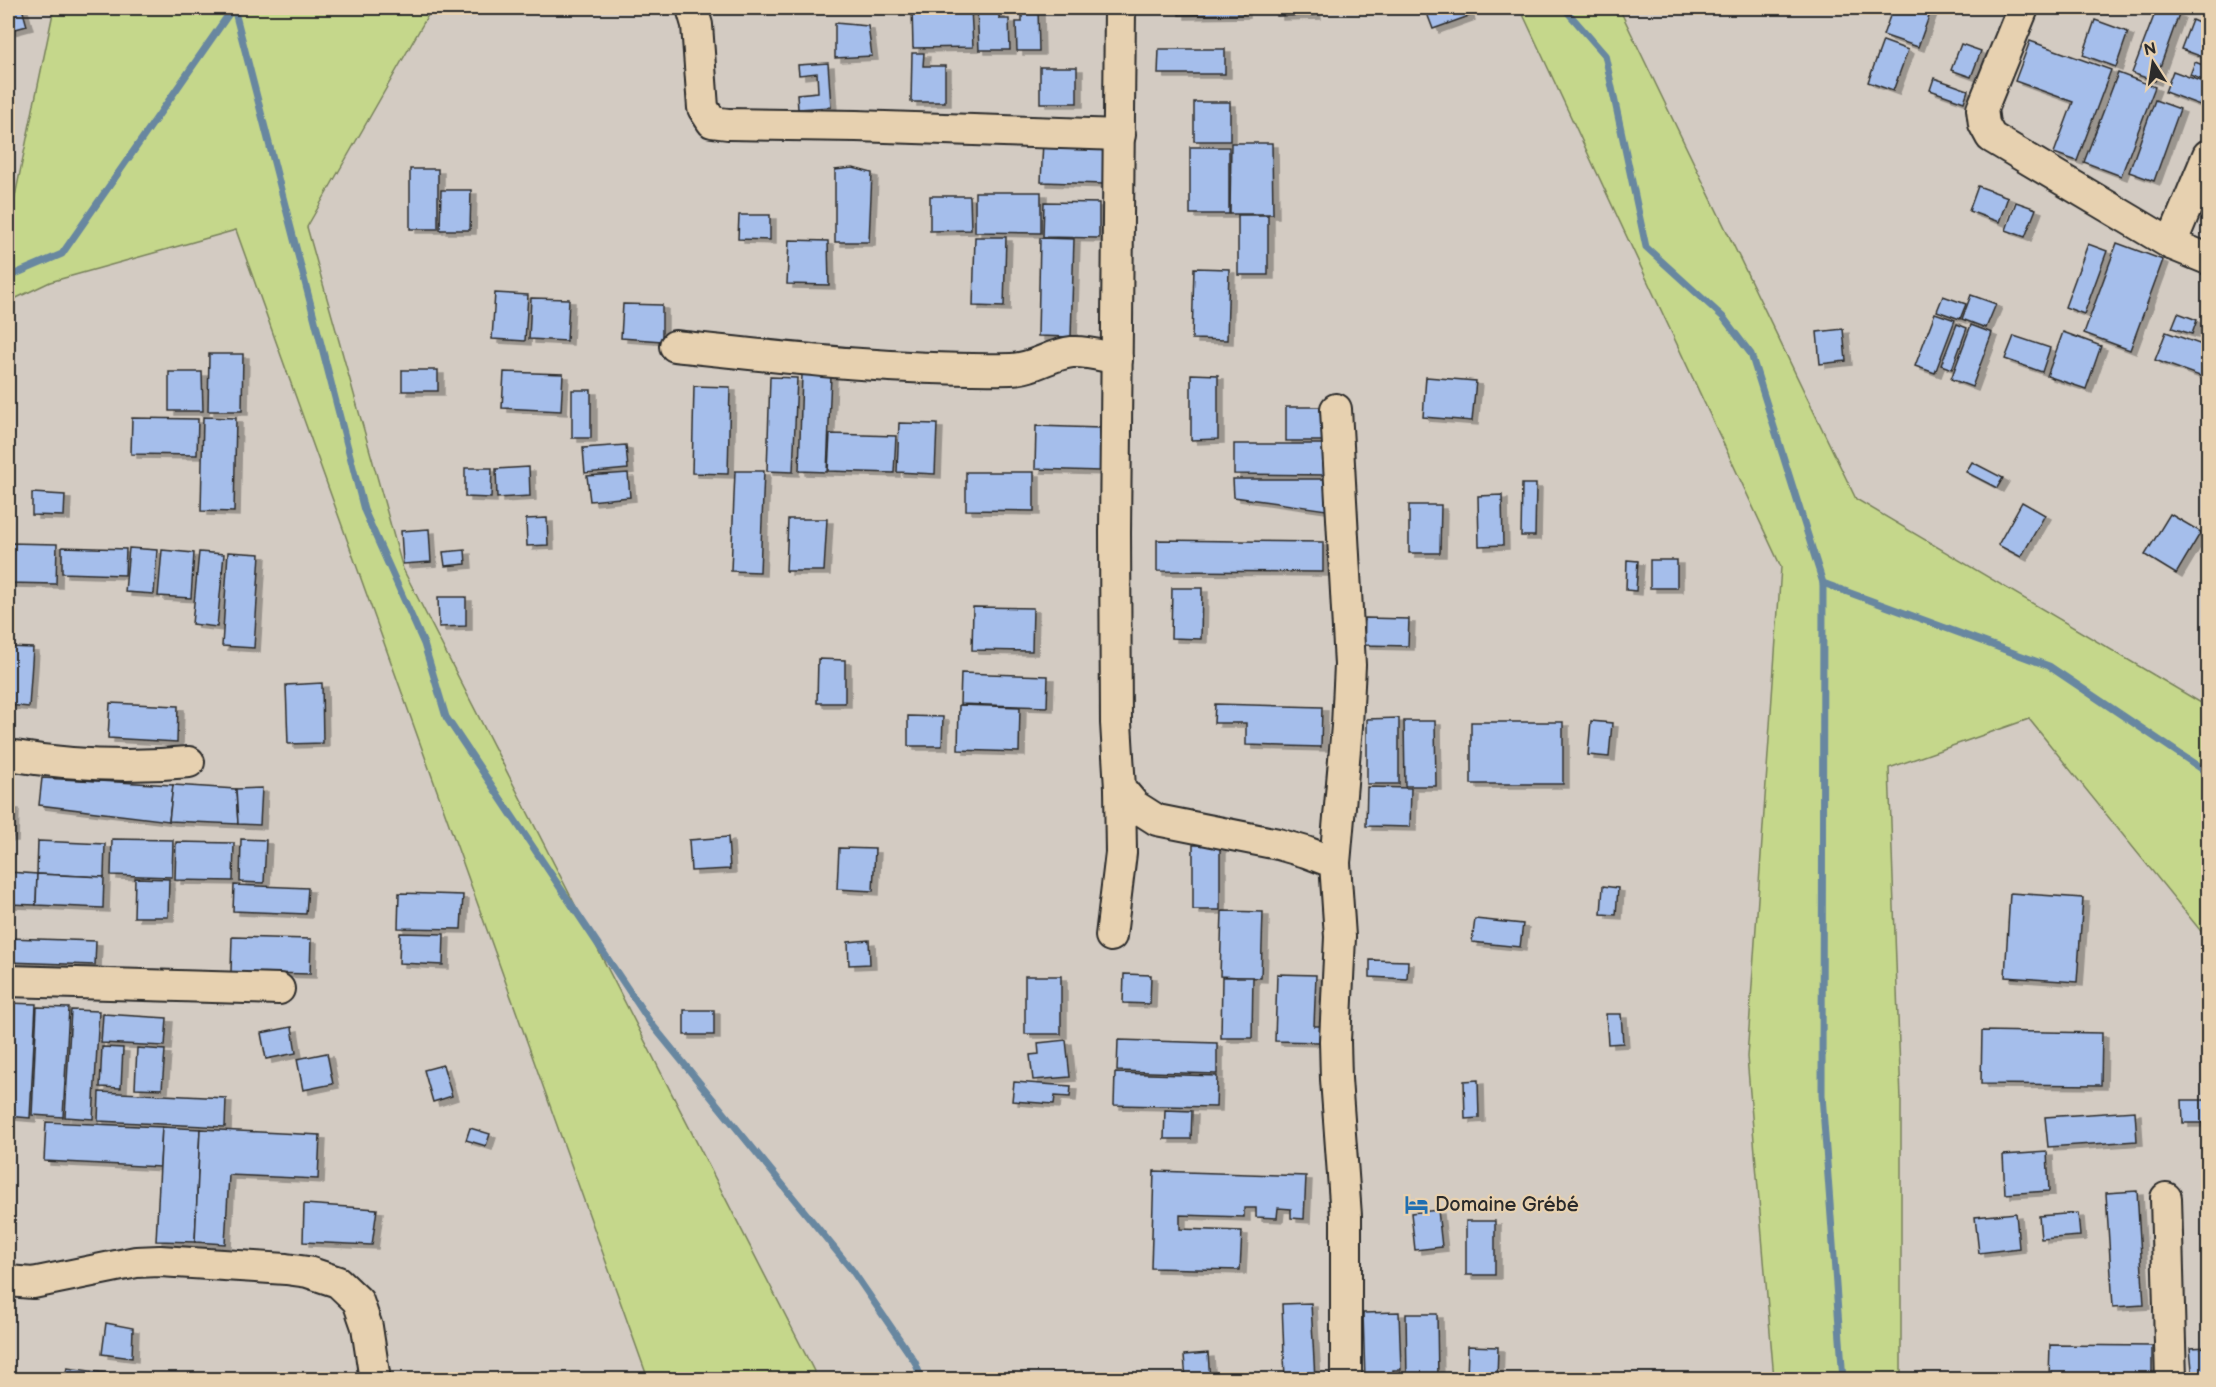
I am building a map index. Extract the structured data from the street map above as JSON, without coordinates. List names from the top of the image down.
{
  "places": {
    "hotel": ["Domaine Grébé"]
  },
  "north": "top"
}
